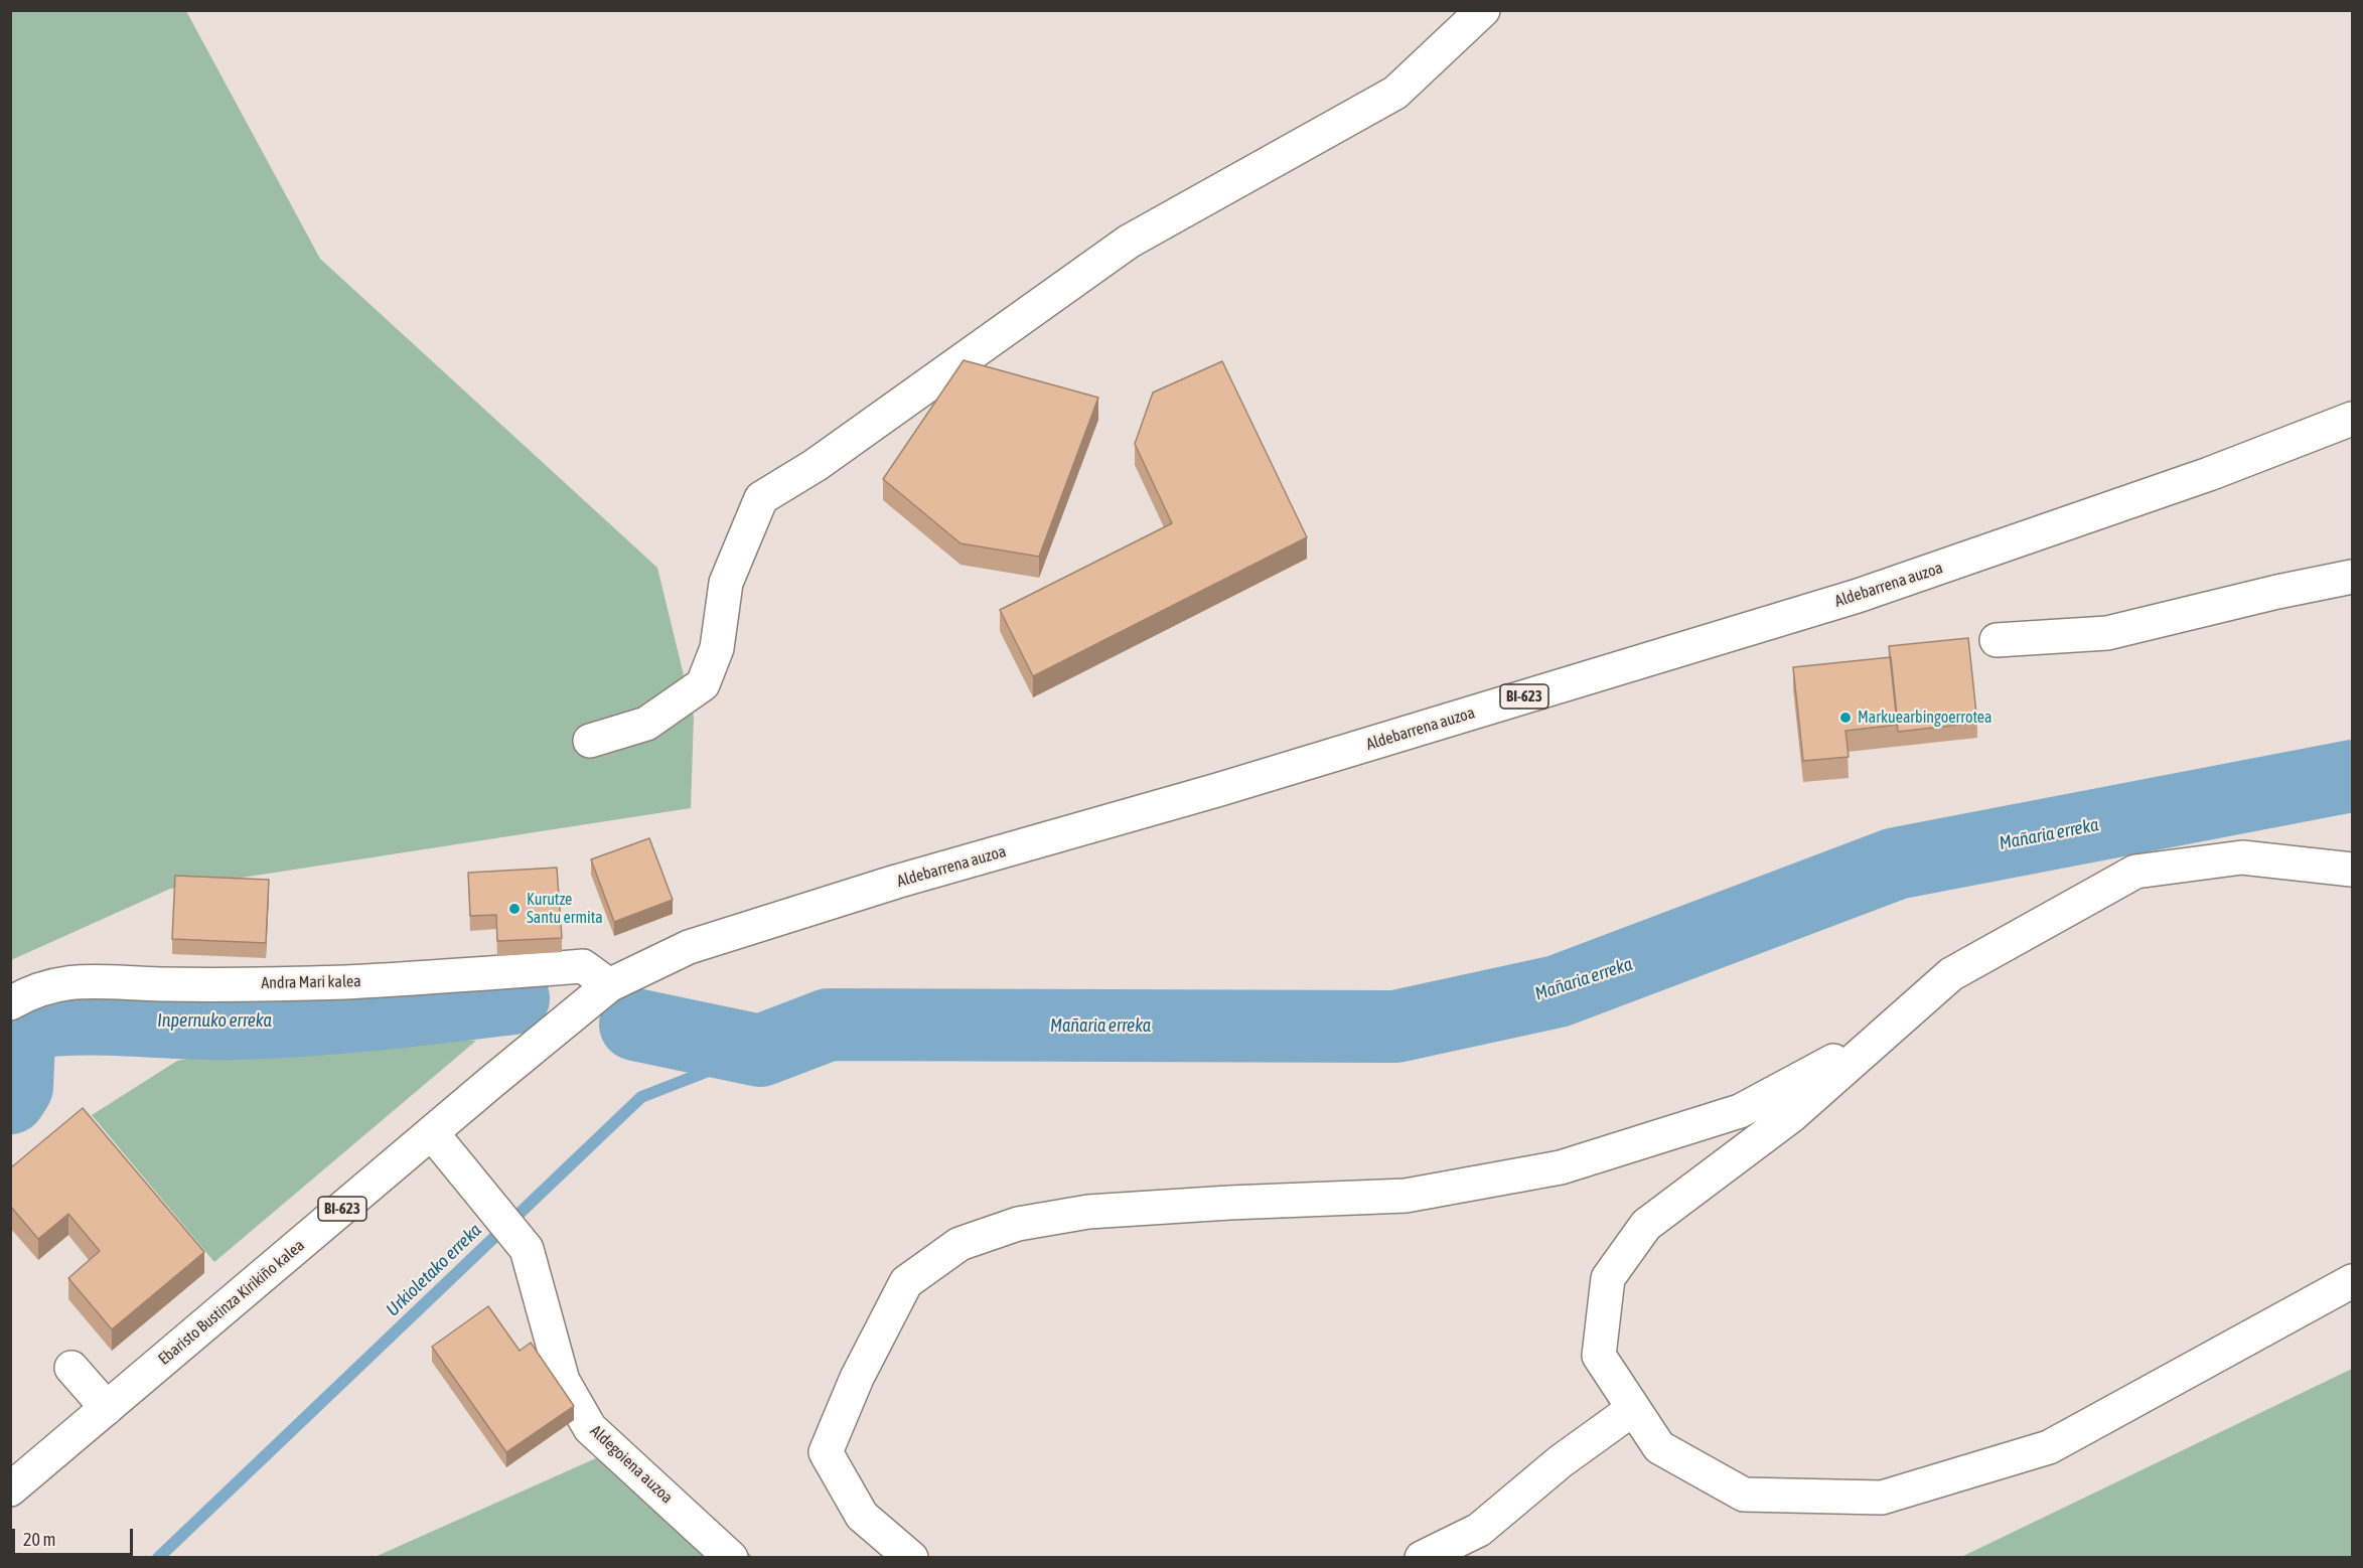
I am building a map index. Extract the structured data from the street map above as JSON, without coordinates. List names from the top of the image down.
{
  "streets": {
    "main road": [
      "Aldebarrena auzoa",
      "BI-623",
      "Andra Mari kalea",
      "Ebaristo Bustinza Kirikiño kalea",
      "Aldegoiena auzoa"
    ]
  },
  "crossings": [
    ["Aldebarrena auzoa", "Ebaristo Bustinza Kirikiño kalea"],
    ["Andra Mari kalea", "Ebaristo Bustinza Kirikiño kalea"],
    ["Ebaristo Bustinza Kirikiño kalea", "Aldegoiena auzoa"]
  ],
  "water": ["Mañaria erreka", "Inpernuko erreka", "Urkioletako erreka"],
  "places": ["Markuearbingoerrotea", "Kurutze Santu ermita"],
  "scale_bar": "20 m"
}
